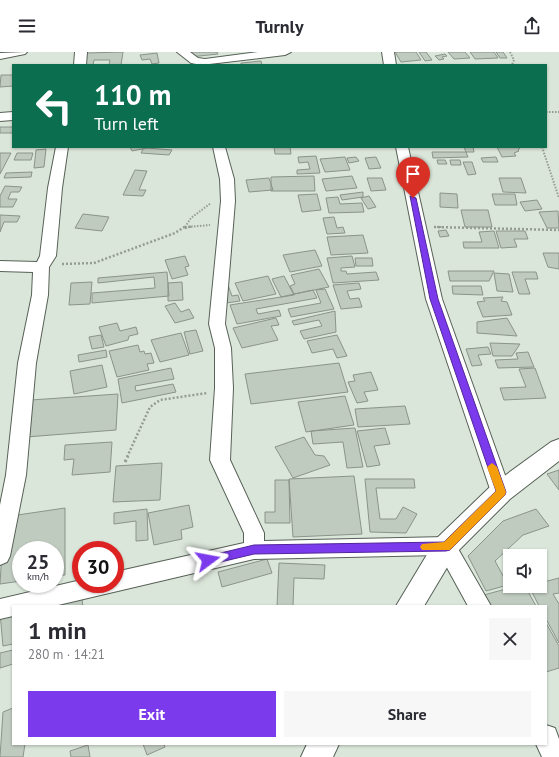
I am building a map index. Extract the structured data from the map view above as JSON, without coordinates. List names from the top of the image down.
{
  "page": {
    "header": "Turnly",
    "turn": ["110 m", "Turn left"],
    "speed": "25 km/h",
    "limit": "30",
    "heading": ["1 min", "280 m · 14:21"],
    "buttons": ["Exit", "Share"]
  }
}
